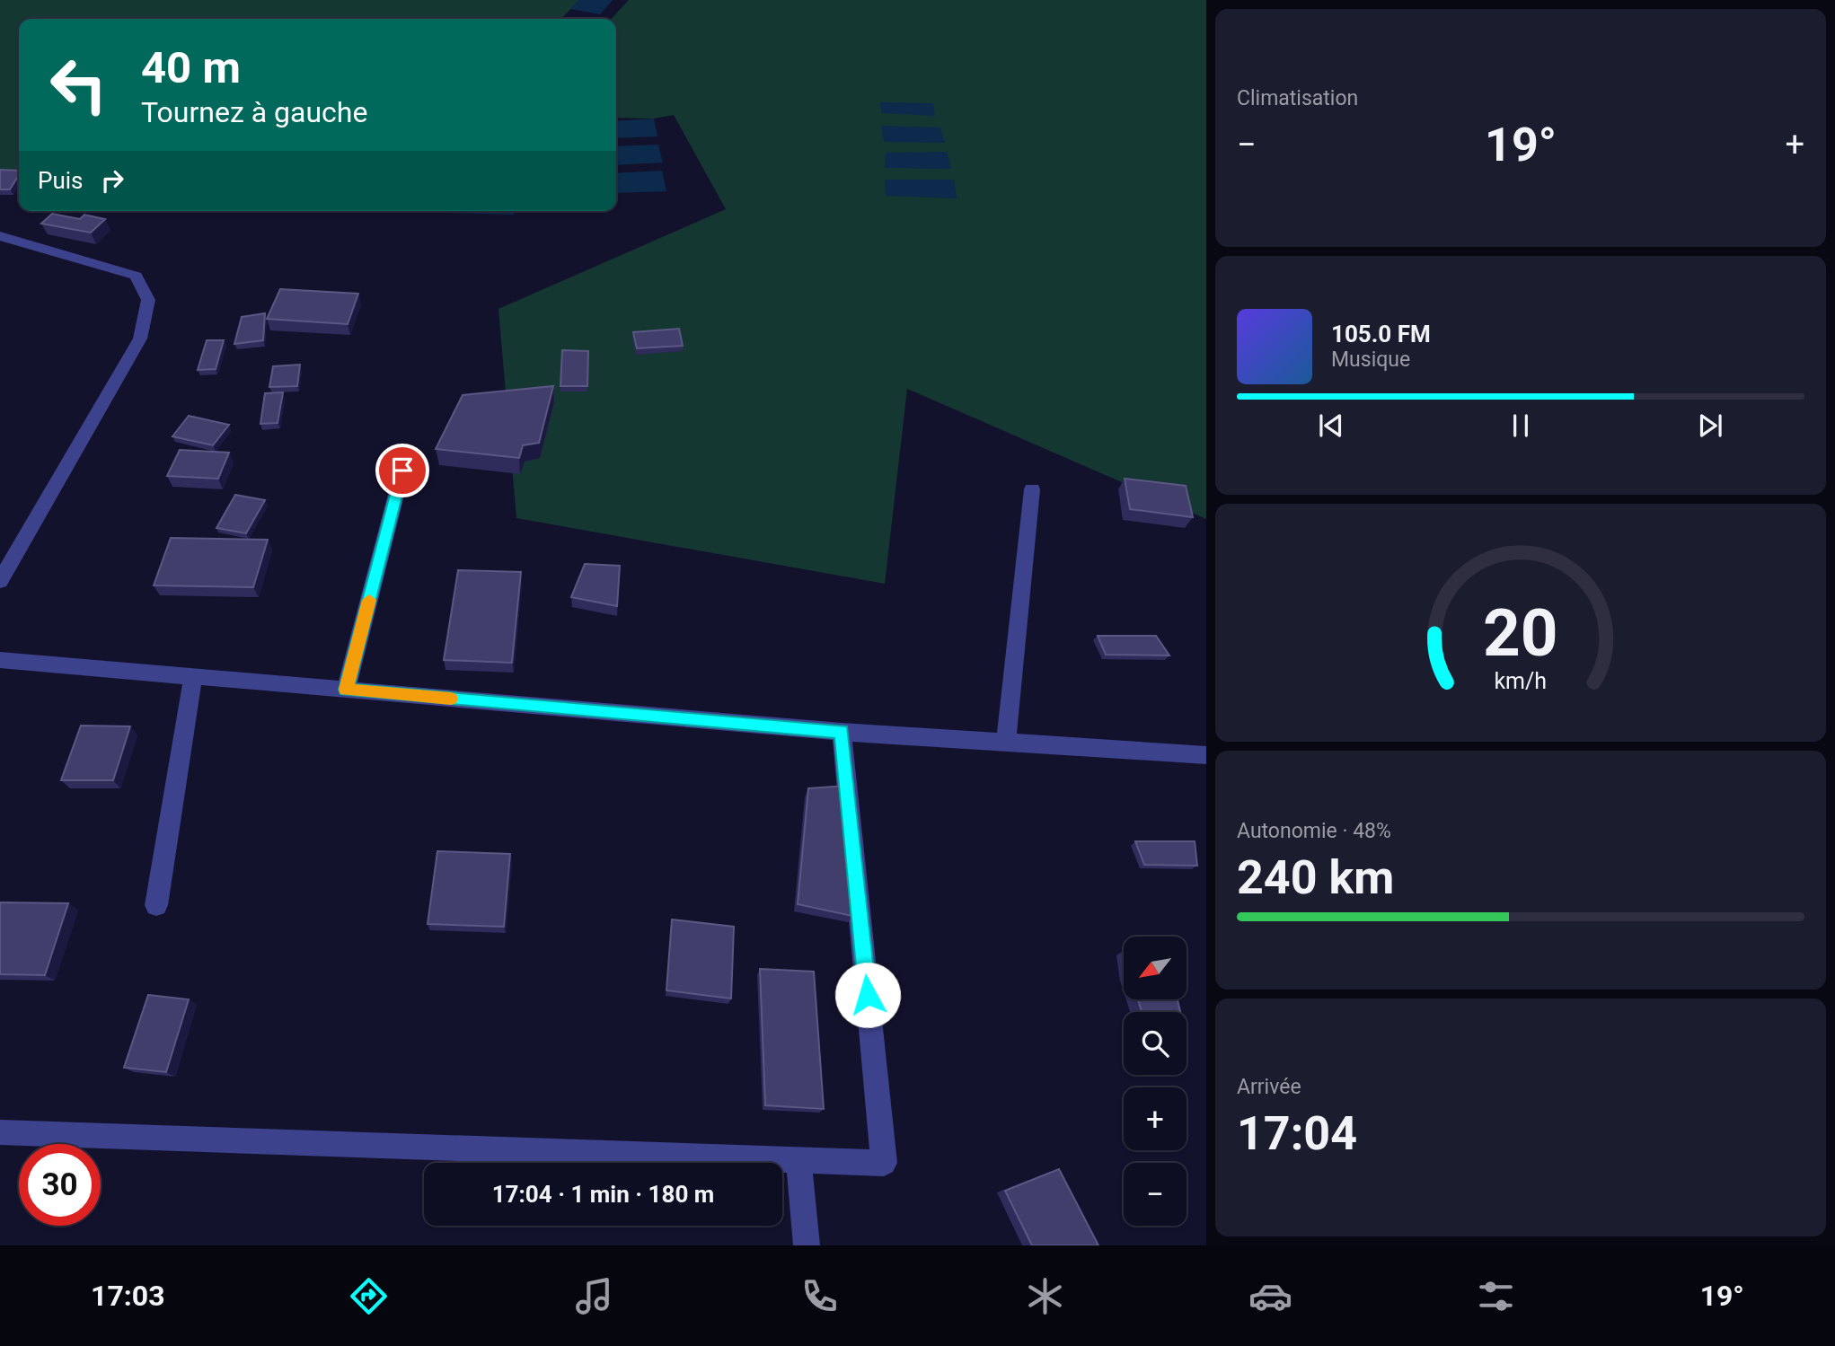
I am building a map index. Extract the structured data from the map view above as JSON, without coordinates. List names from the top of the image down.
{
  "north": "bottom left",
  "page": {
    "tile": [
      "Climatisation",
      ["Autonomie · 48%", "240 km"],
      ["Arrivée", "17:04"]
    ],
    "turn": ["40 m", "Tournez à gauche"],
    "heat": ["−", "19°", "+"],
    "then": "Puis",
    "song": ["105.0 FM", "Musique"],
    "map_buttons": ["+", "−"],
    "limit": "30",
    "trip": "17:04 · 1 min · 180 m",
    "tabs": ["17:03", "19°"],
    "gauge": ["20", "km/h"]
  }
}
